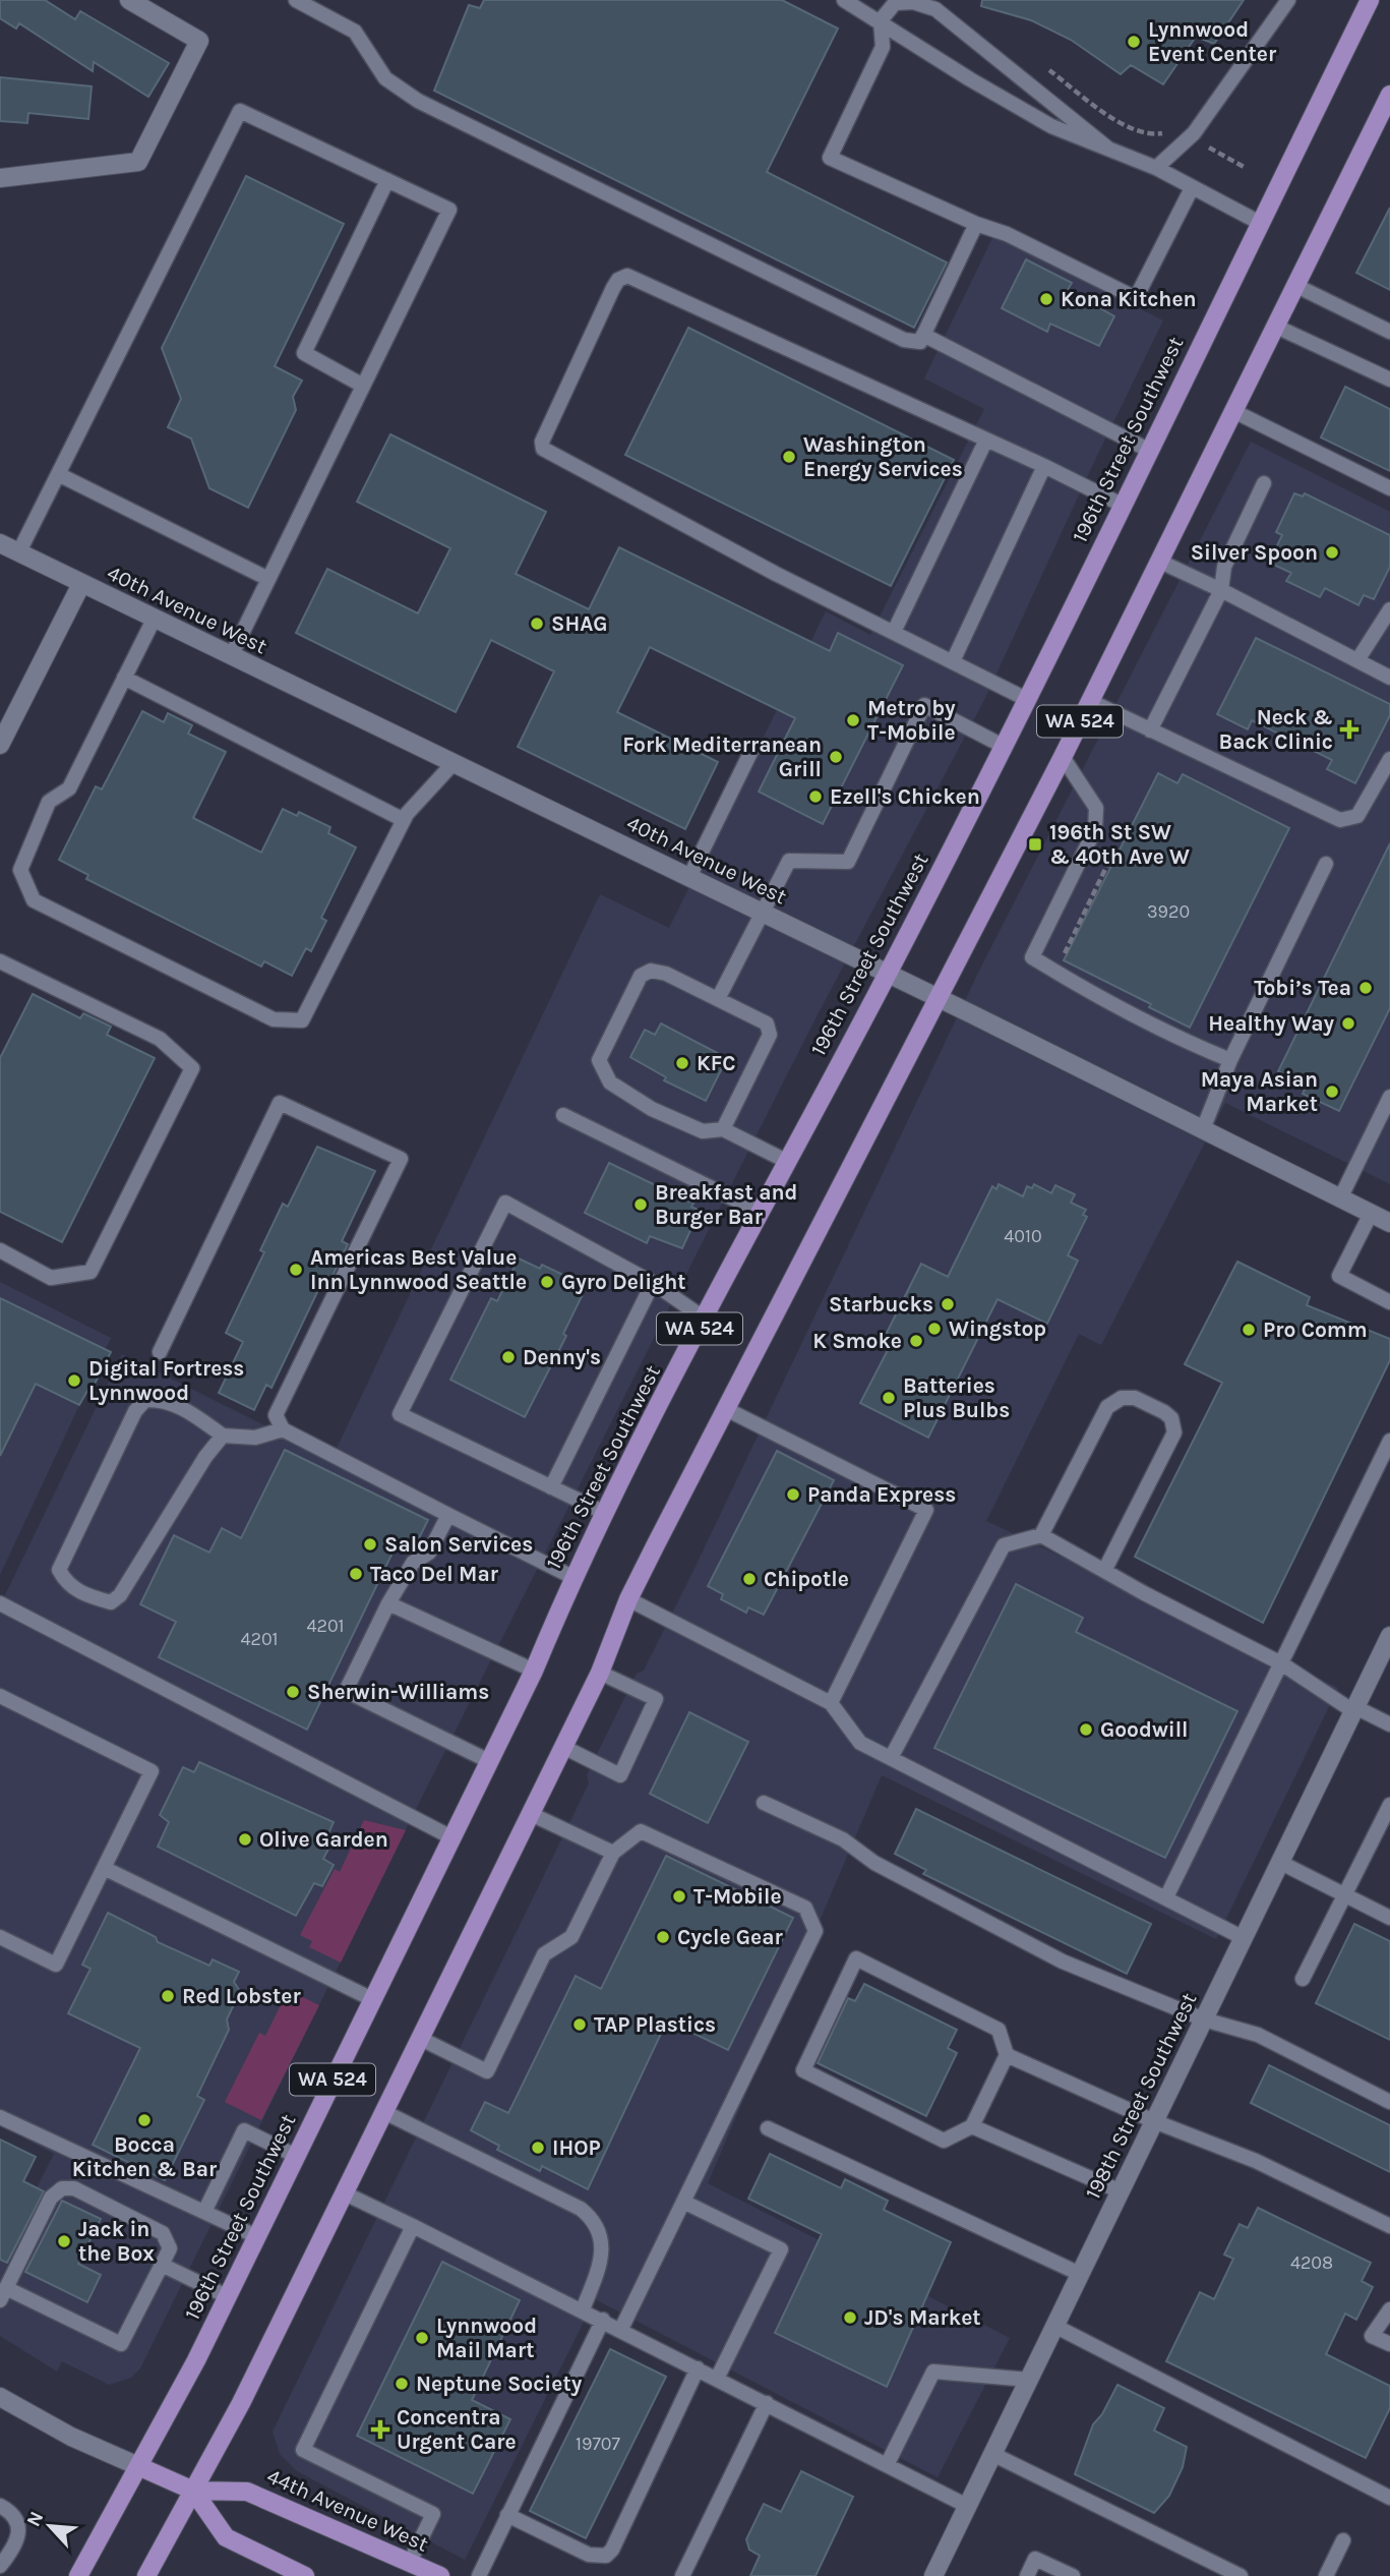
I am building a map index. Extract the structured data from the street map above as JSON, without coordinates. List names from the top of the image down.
{
  "streets": {
    "main road": ["196th Street Southwest", "WA 524", "44th Avenue West"],
    "street": ["40th Avenue West", "198th Street Southwest"]
  },
  "crossings": [
    ["196th Street Southwest", "40th Avenue West"],
    ["196th Street Southwest", "44th Avenue West"],
    ["40th Avenue West", "WA 524"],
    ["WA 524", "44th Avenue West"]
  ],
  "places": {
    "other": [
      "Lynnwood Event Center",
      "Kona Kitchen",
      "Washington Energy Services",
      "Silver Spoon",
      "SHAG",
      "Metro by T-Mobile",
      "Fork Mediterranean Grill",
      "Ezell's Chicken",
      "Tobi’s Tea",
      "Healthy Way",
      "KFC",
      "Maya Asian Market",
      "Breakfast and Burger Bar",
      "Americas Best Value Inn Lynnwood Seattle",
      "Gyro Delight",
      "Starbucks",
      "Wingstop",
      "Pro Comm",
      "K Smoke",
      "Denny's",
      "Digital Fortress Lynnwood",
      "Batteries Plus Bulbs",
      "Panda Express",
      "Salon Services",
      "Taco Del Mar",
      "Chipotle",
      "Sherwin-Williams",
      "Goodwill",
      "Olive Garden",
      "T-Mobile",
      "Cycle Gear",
      "Red Lobster",
      "TAP Plastics",
      "Bocca Kitchen & Bar",
      "IHOP",
      "Jack in the Box",
      "JD's Market",
      "Lynnwood Mail Mart",
      "Neptune Society"
    ],
    "health": ["Neck & Back Clinic", "Concentra Urgent Care"],
    "transit": ["196th St SW & 40th Ave W"]
  },
  "house_numbers": [
    "3920",
    "4010",
    "4201",
    "4201",
    "4208",
    "19707"
  ],
  "north": "top left"
}
